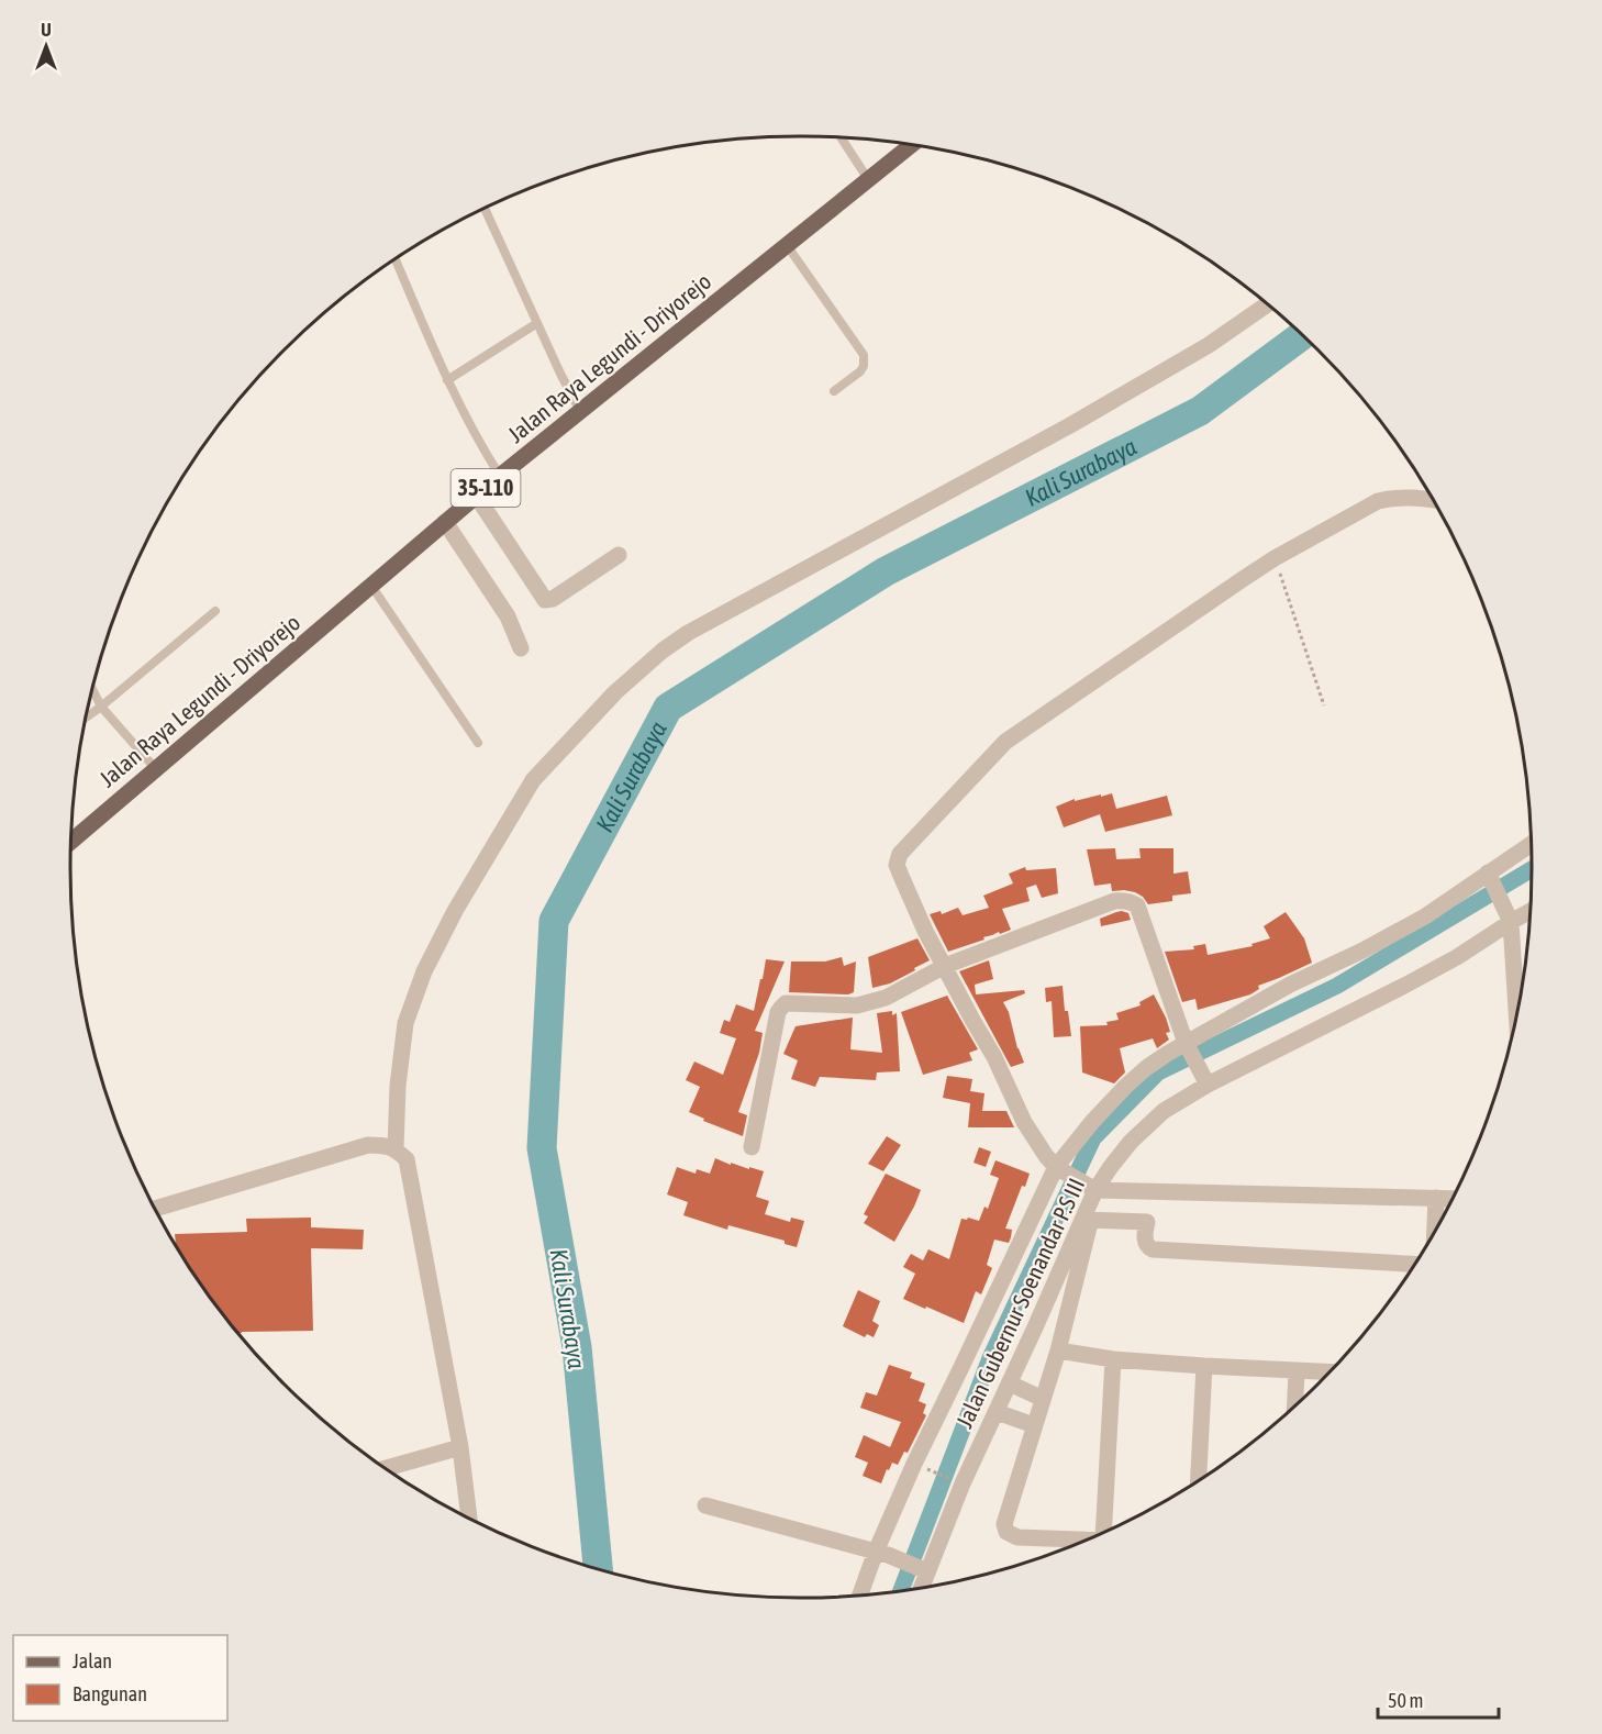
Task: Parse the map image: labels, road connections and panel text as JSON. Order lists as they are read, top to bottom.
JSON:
{
  "streets": {
    "main road": ["Jalan Raya Legundi - Driyorejo", "35-110"],
    "street": ["Jalan Gubernur Soenandar P.S III"]
  },
  "water": ["Kali Surabaya"],
  "legend": ["Jalan", "Bangunan"],
  "scale_bar": "50 m",
  "north": "top"
}
